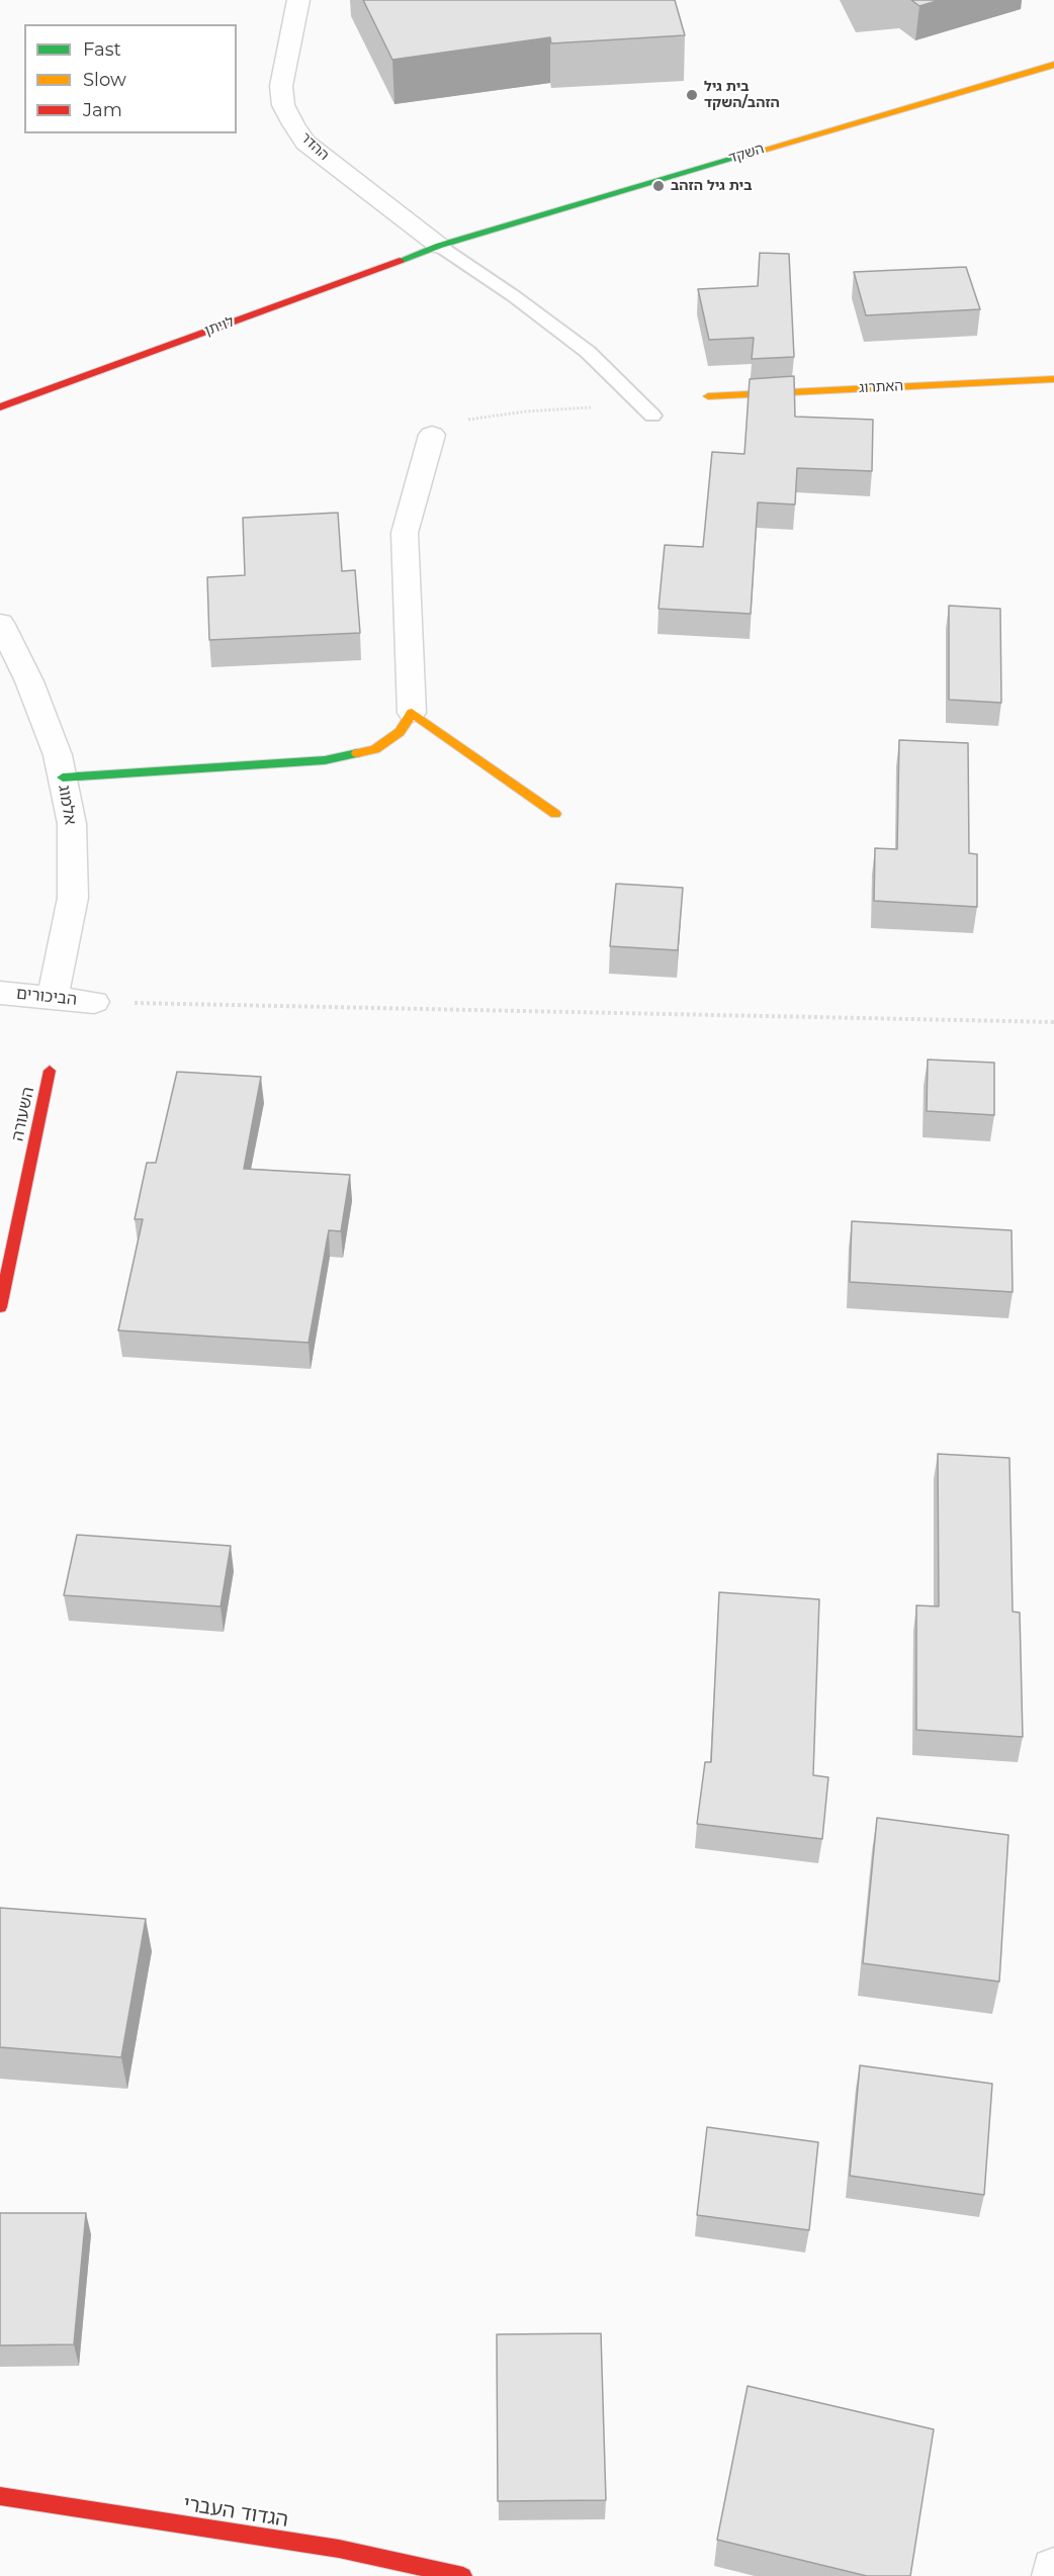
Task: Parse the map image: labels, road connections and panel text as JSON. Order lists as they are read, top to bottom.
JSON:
{
  "streets": {
    "street": [
      "ההדר",
      "השקד",
      "לויתן",
      "האתרוג",
      "אלמוג",
      "הביכורים",
      "השעורה",
      "הגדוד העברי"
    ]
  },
  "crossings": [
    ["ההדר", "השקד"],
    ["ההדר", "לויתן"],
    ["השקד", "לויתן"],
    ["אלמוג", "הביכורים"]
  ],
  "places": ["בית גיל הזהב/השקד", "בית גיל הזהב"],
  "legend": ["Fast", "Slow", "Jam"]
}
